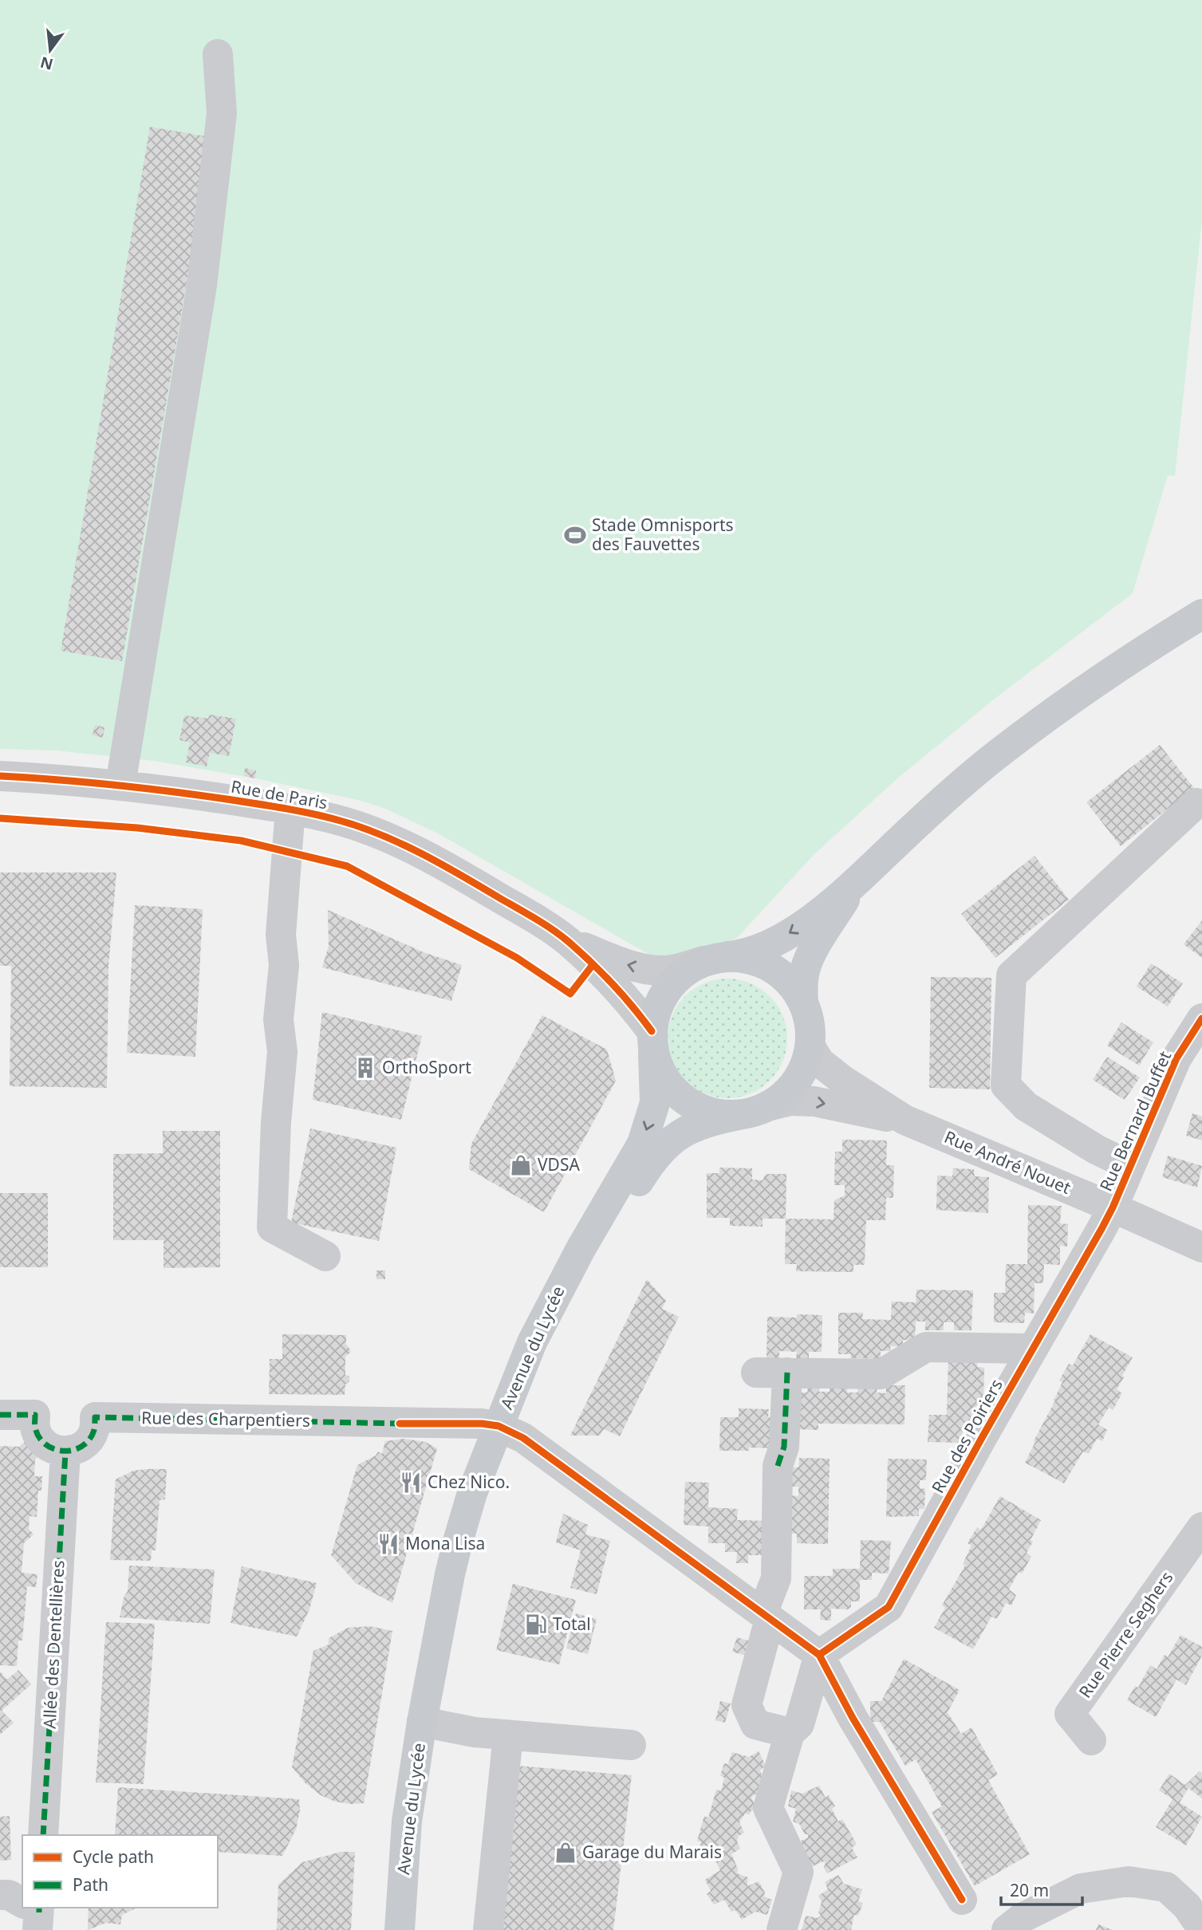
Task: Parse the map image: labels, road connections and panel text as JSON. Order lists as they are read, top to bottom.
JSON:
{
  "streets": {
    "main road": ["Avenue du Lycée"],
    "street": [
      "Rue de Paris",
      "Rue Bernard Buffet",
      "Rue André Nouet",
      "Rue des Charpentiers",
      "Rue des Poiriers",
      "Rue Pierre Seghers",
      "Allée des Dentellières"
    ]
  },
  "crossings": [
    ["Rue de Paris", "Rue André Nouet"],
    ["Rue de Paris", "Avenue du Lycée"],
    ["Rue Bernard Buffet", "Rue André Nouet"],
    ["Rue Bernard Buffet", "Rue des Poiriers"],
    ["Rue André Nouet", "Avenue du Lycée"],
    ["Rue André Nouet", "Rue des Poiriers"],
    ["Avenue du Lycée", "Rue des Charpentiers"],
    ["Rue des Charpentiers", "Allée des Dentellières"]
  ],
  "places": {
    "sports": ["Stade Omnisports des Fauvettes"],
    "building": ["OrthoSport"],
    "shop": ["VDSA", "Garage du Marais"],
    "restaurant": ["Chez Nico.", "Mona Lisa"],
    "fuel station": ["Total"]
  },
  "legend": ["Cycle path", "Path"],
  "scale_bar": "20 m",
  "north": "bottom"
}
